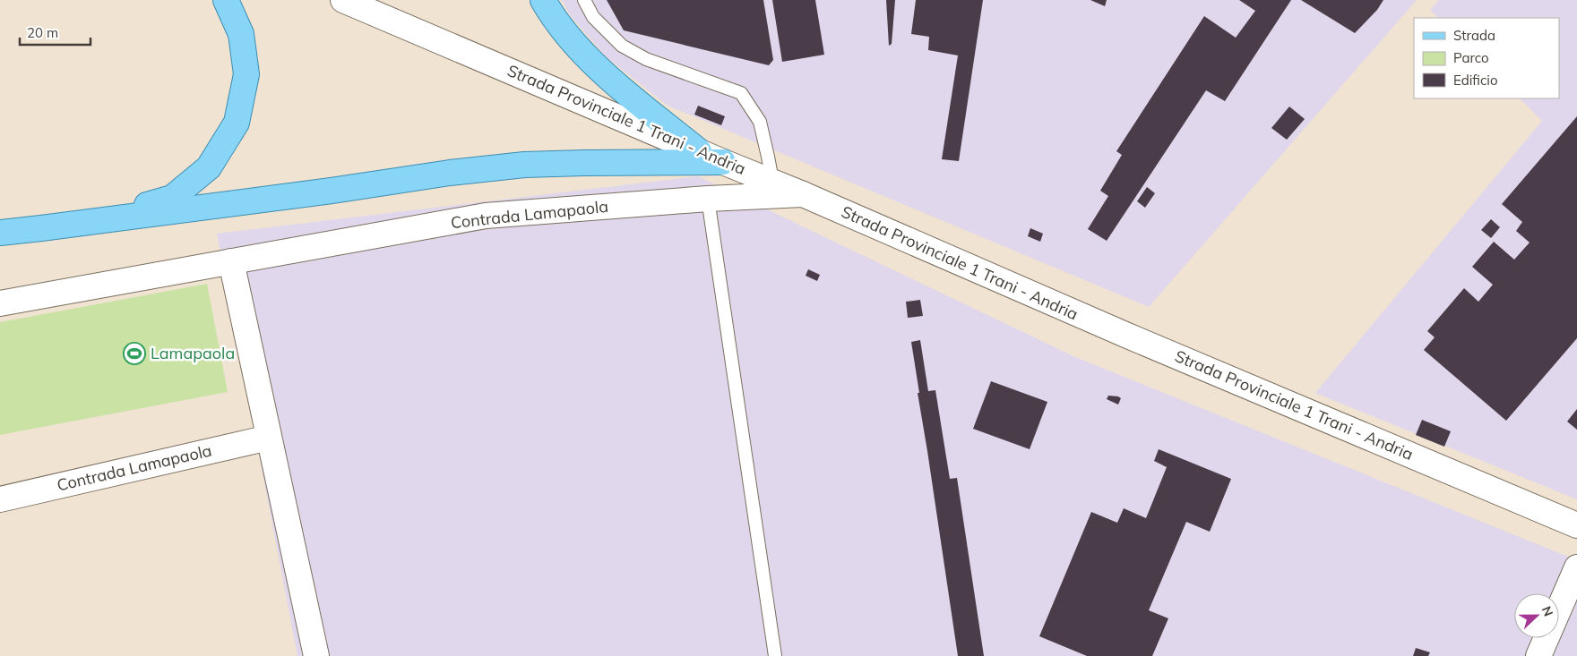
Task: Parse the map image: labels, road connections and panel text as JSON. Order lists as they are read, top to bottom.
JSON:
{
  "streets": {
    "street": ["Strada Provinciale 1 Trani - Andria", "Contrada Lamapaola"]
  },
  "crossings": [
    ["Strada Provinciale 1 Trani - Andria", "Contrada Lamapaola"]
  ],
  "places": {
    "sports": ["Lamapaola"]
  },
  "legend": ["Strada", "Parco", "Edificio"],
  "scale_bar": "20 m",
  "north": "right"
}
